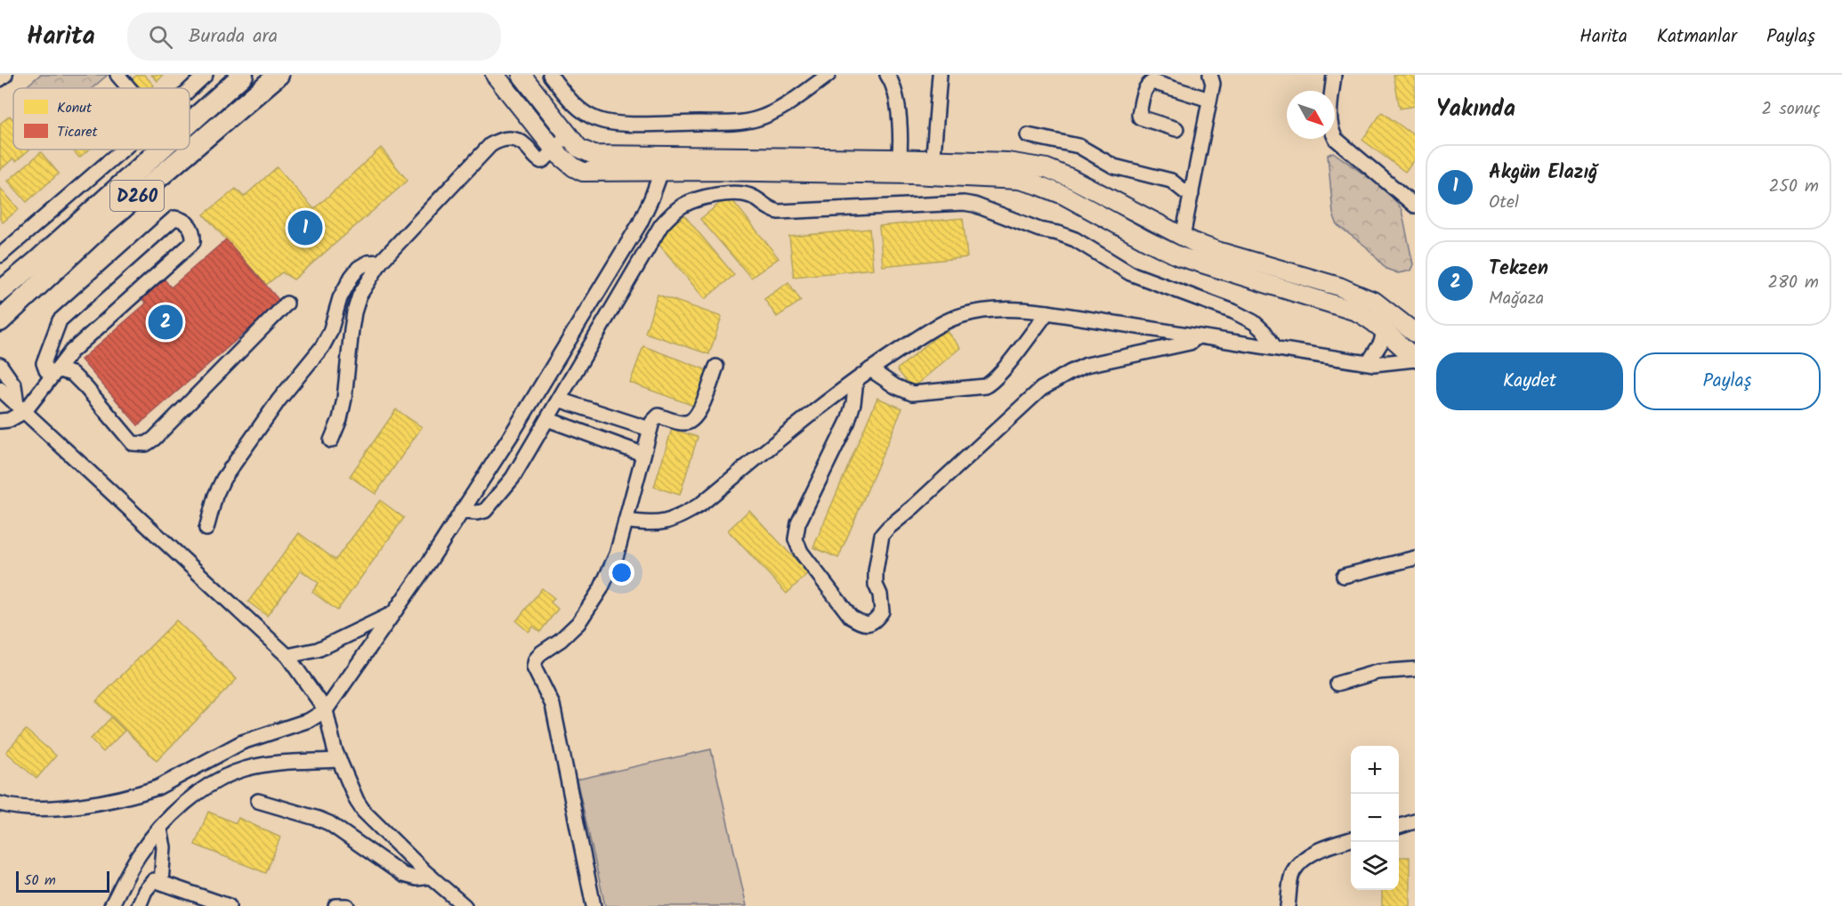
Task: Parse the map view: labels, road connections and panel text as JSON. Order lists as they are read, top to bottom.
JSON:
{
  "streets": {
    "highway": ["D260"]
  },
  "legend": ["Konut", "Ticaret"],
  "scale_bar": "50 m",
  "north": "bottom right",
  "page": {
    "header": "Harita",
    "search": "Burada ara",
    "nav": ["Harita", "Katmanlar", "Paylaş"],
    "heading": ["Yakında", "2 sonuç"],
    "list": [
      {
        "mark": "1",
        "name": "Akgün Elazığ",
        "note": "Otel",
        "value": "250 m"
      },
      {
        "mark": "2",
        "name": "Tekzen",
        "note": "Mağaza",
        "value": "280 m"
      }
    ],
    "pins": ["1", "2"],
    "buttons": ["Kaydet", "Paylaş"],
    "map_buttons": ["+", "−"],
    "scale": "50 m"
  }
}
